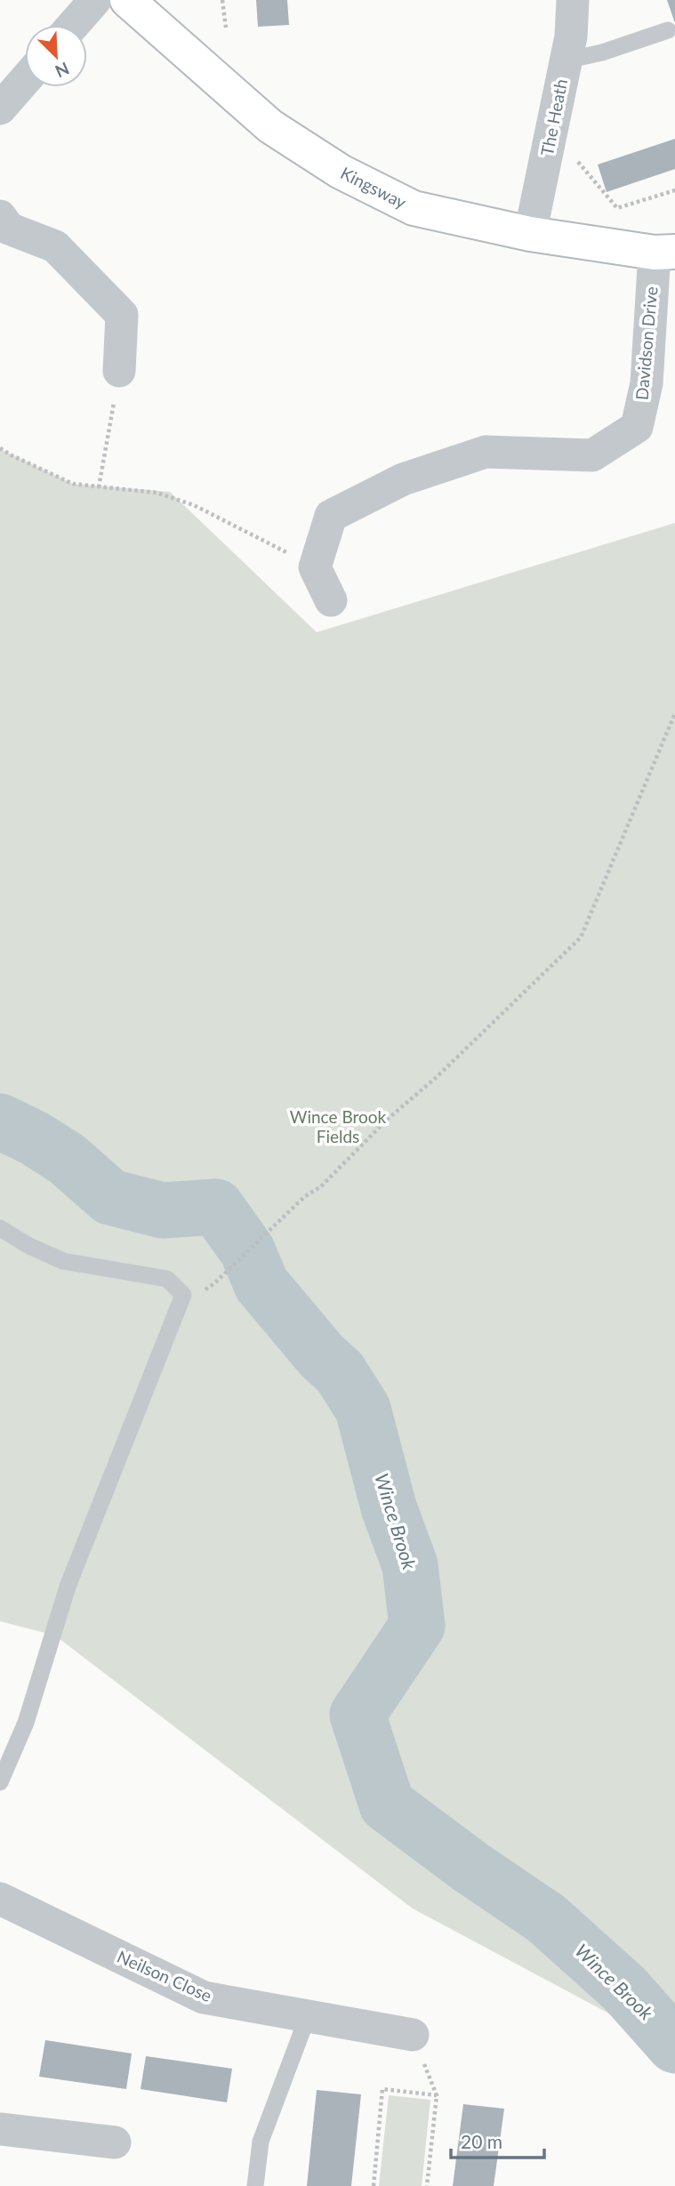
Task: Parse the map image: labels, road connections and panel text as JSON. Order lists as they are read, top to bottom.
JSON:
{
  "streets": {
    "street": [
      "The Heath",
      "Kingsway",
      "Davidson Drive",
      "Neilson Close"
    ]
  },
  "crossings": [
    ["The Heath", "Kingsway"],
    ["Kingsway", "Davidson Drive"]
  ],
  "water": ["Wince Brook"],
  "parks": ["Wince Brook Fields"],
  "scale_bar": "20 m",
  "north": "bottom right"
}
